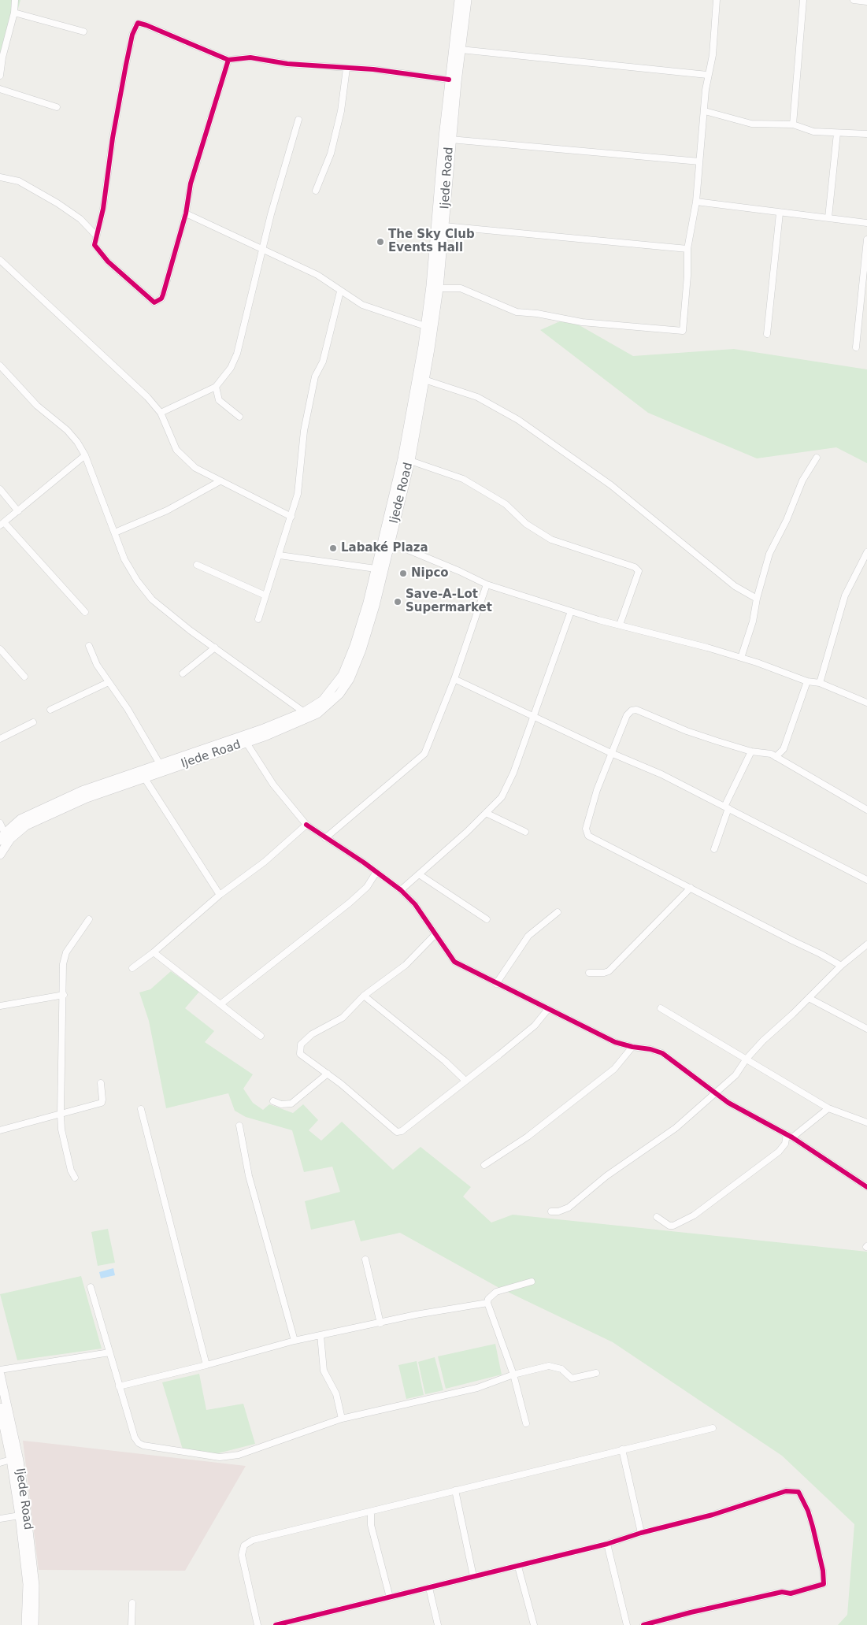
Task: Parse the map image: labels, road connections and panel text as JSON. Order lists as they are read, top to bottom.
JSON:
{
  "streets": {
    "main road": ["Ijede Road"]
  },
  "places": [
    "The Sky Club Events Hall",
    "Labaké Plaza",
    "Nipco",
    "Save-A-Lot Supermarket"
  ]
}
